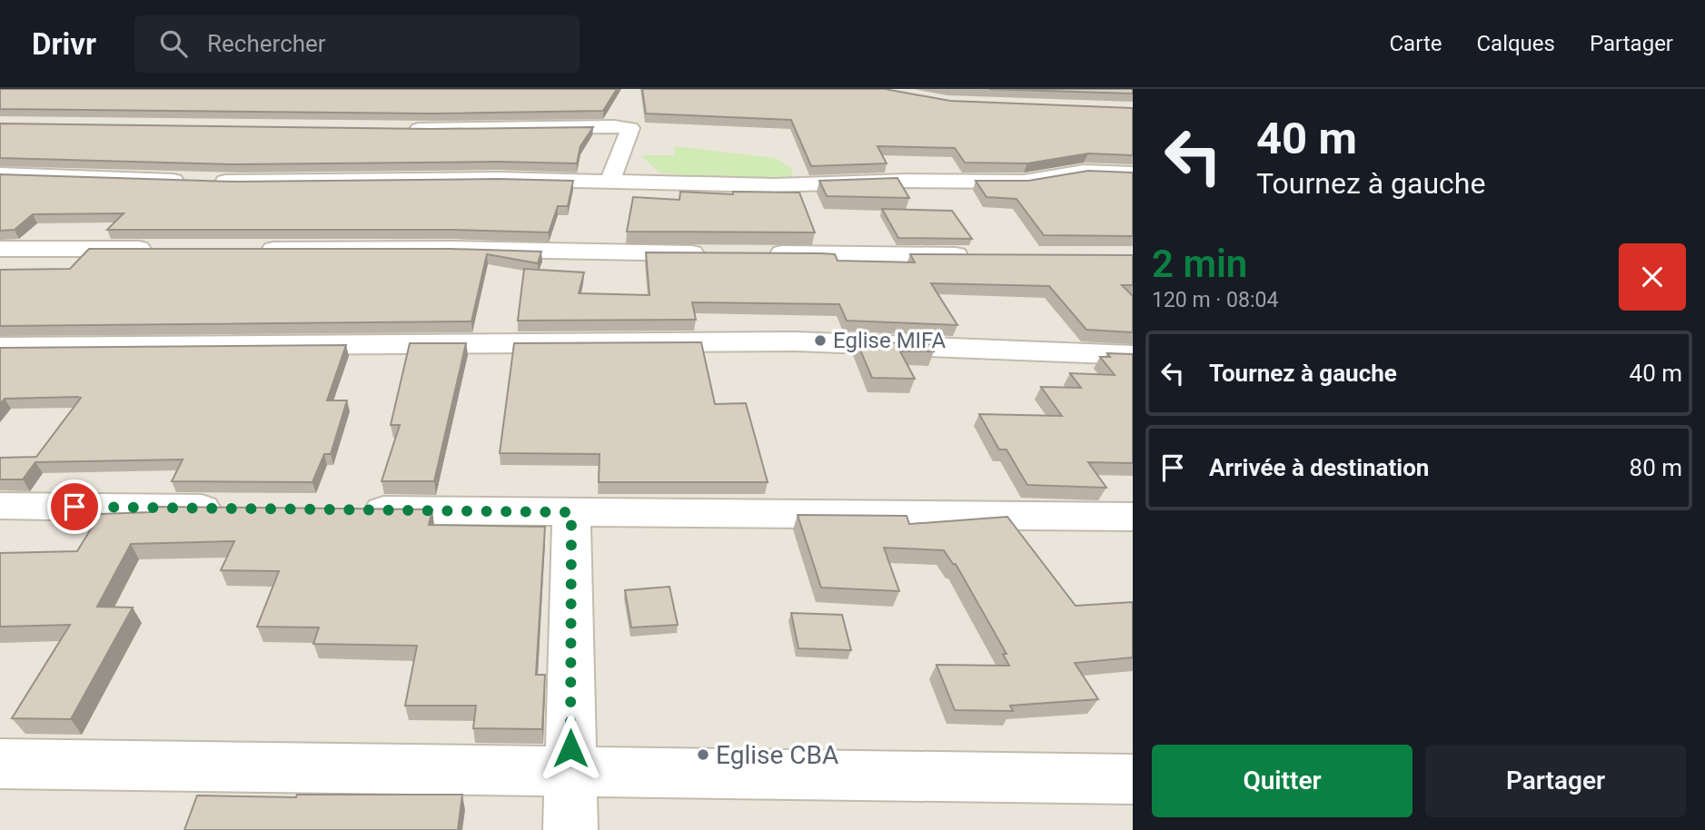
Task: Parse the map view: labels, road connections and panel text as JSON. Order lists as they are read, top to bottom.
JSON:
{
  "places": ["Eglise MIFA", "Eglise CBA"],
  "page": {
    "header": "Drivr",
    "search": "Rechercher",
    "nav": ["Carte", "Calques", "Partager"],
    "turn": ["40 m", "Tournez à gauche"],
    "heading": ["2 min", "120 m · 08:04"],
    "list": [
      {
        "name": "Tournez à gauche",
        "value": "40 m"
      },
      {
        "name": "Arrivée à destination",
        "value": "80 m"
      }
    ],
    "buttons": ["Quitter", "Partager"]
  }
}
